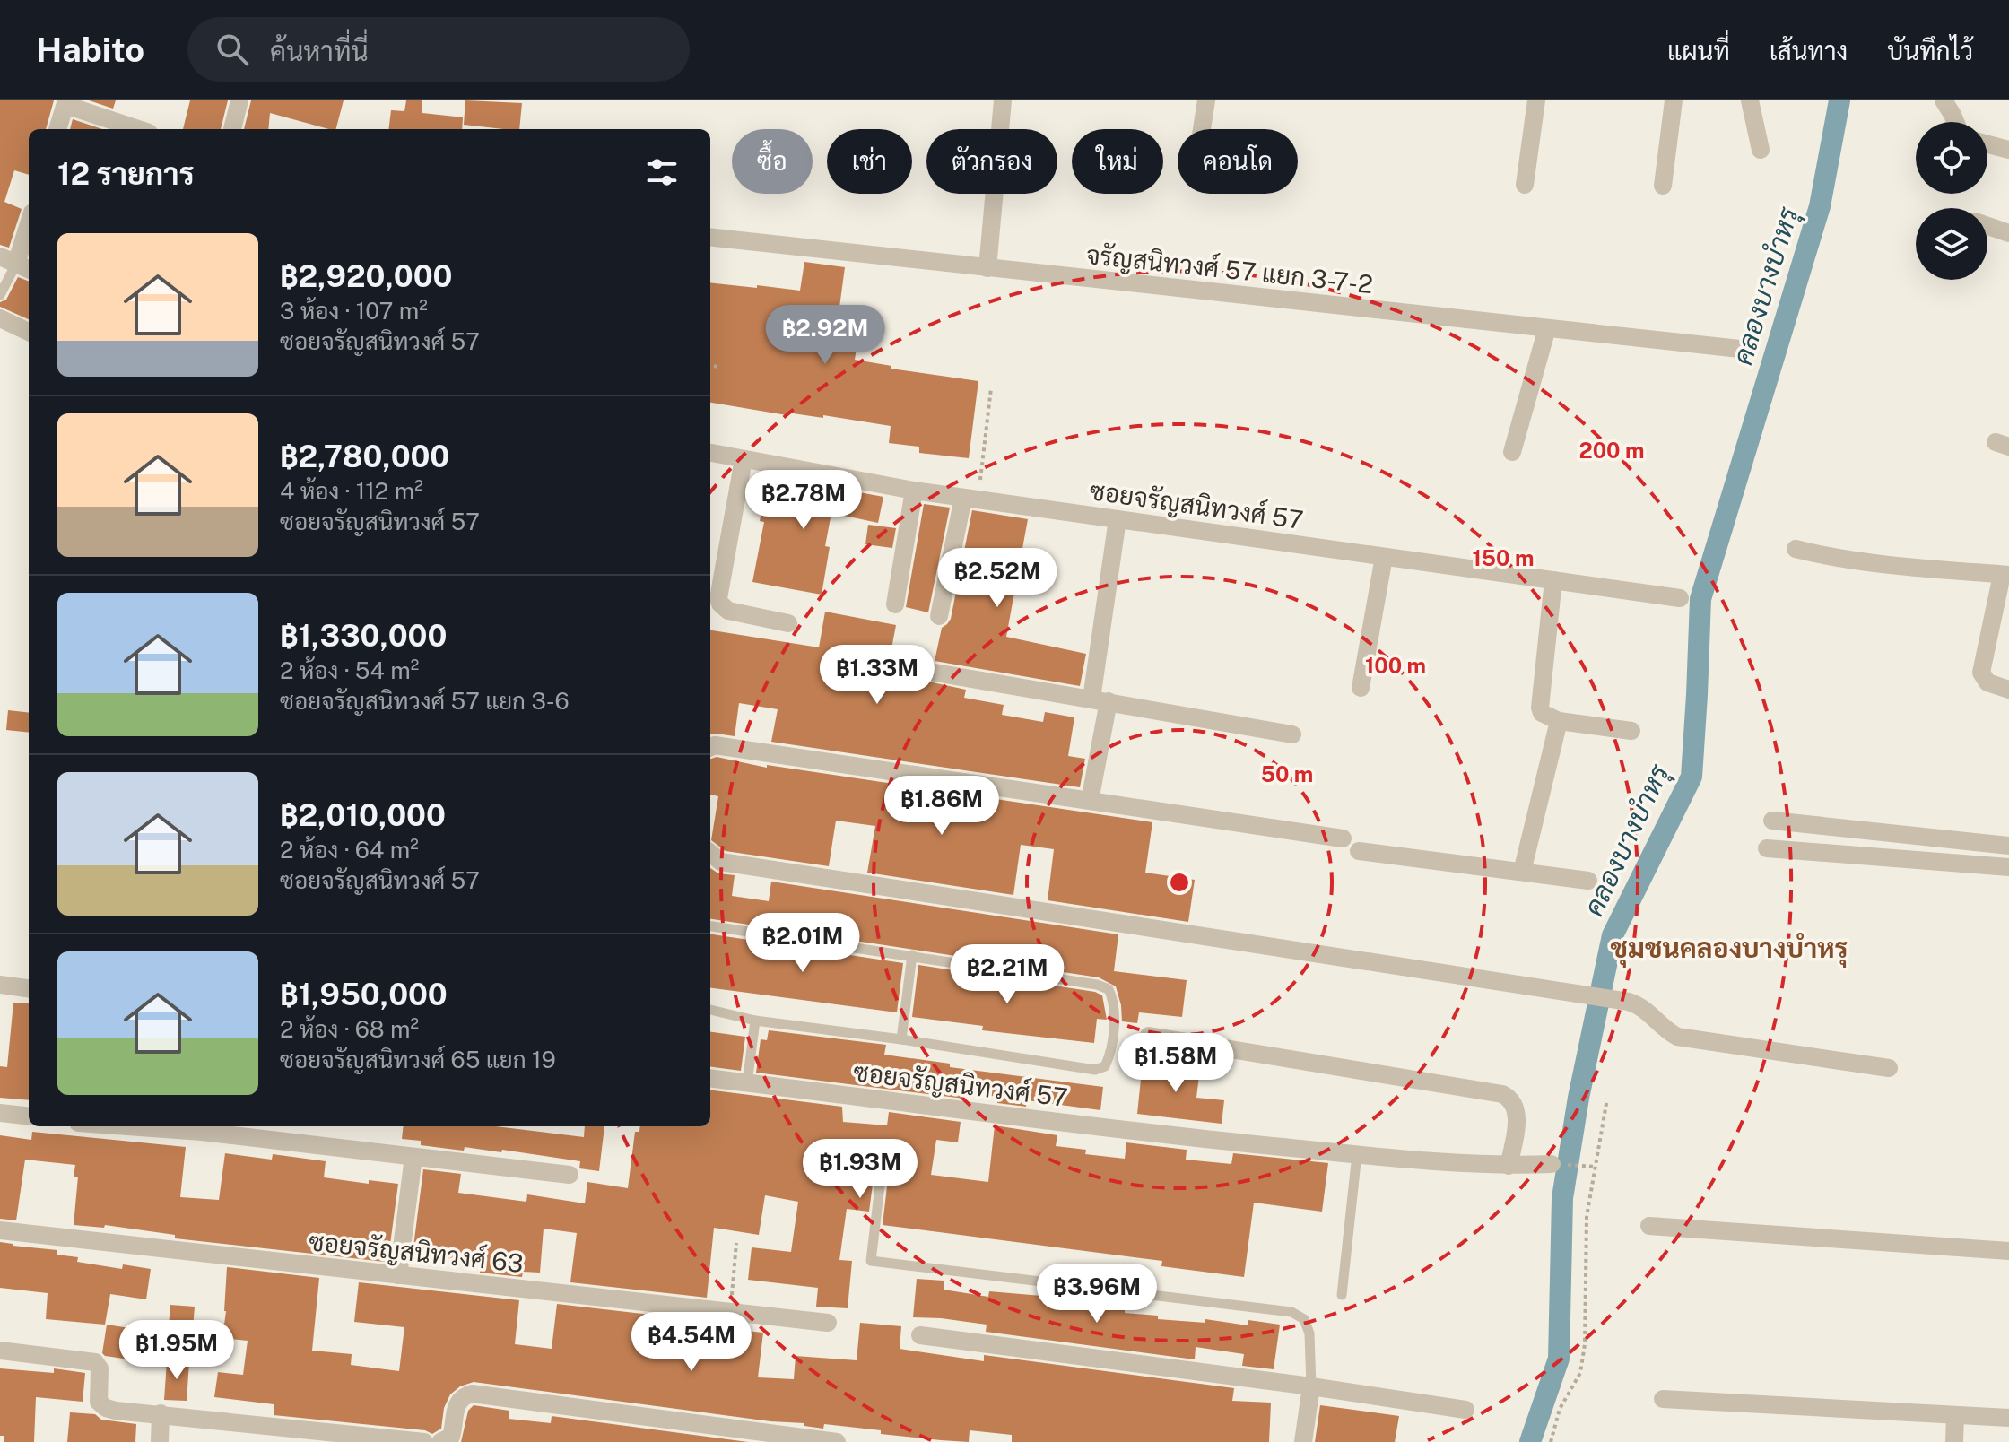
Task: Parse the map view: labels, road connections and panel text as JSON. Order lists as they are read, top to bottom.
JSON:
{
  "streets": {
    "street": ["จรัญสนิทวงศ์ 57 แยก 3-7-2", "ซอยจรัญสนิทวงศ์ 57", "ซอยจรัญสนิทวงศ์ 63"]
  },
  "districts": ["ชุมชนคลองบางบำหรุ"],
  "water": ["คลองบางบำหรุ"],
  "page": {
    "header": "Habito",
    "search": "ค้นหาที่นี่",
    "nav": ["แผนที่", "เส้นทาง", "บันทึกไว้"],
    "chip": [
      "ซื้อ",
      "เช่า",
      "ตัวกรอง",
      "ใหม่",
      "คอนโด"
    ],
    "heading": "12 รายการ",
    "list": [
      {
        "name": "฿2,920,000",
        "note": "3 ห้อง · 107 m² · ซอยจรัญสนิทวงศ์ 57"
      },
      {
        "name": "฿2,780,000",
        "note": "4 ห้อง · 112 m² · ซอยจรัญสนิทวงศ์ 57"
      },
      {
        "name": "฿1,330,000",
        "note": "2 ห้อง · 54 m² · ซอยจรัญสนิทวงศ์ 57 แยก 3-6"
      },
      {
        "name": "฿2,010,000",
        "note": "2 ห้อง · 64 m² · ซอยจรัญสนิทวงศ์ 57"
      },
      {
        "name": "฿1,950,000",
        "note": "2 ห้อง · 68 m² · ซอยจรัญสนิทวงศ์ 65 แยก 19"
      }
    ],
    "price": [
      "฿2.92M",
      "฿2.78M",
      "฿2.52M",
      "฿1.33M",
      "฿1.86M",
      "฿2.01M",
      "฿2.21M",
      "฿1.58M",
      "฿1.93M",
      "฿3.96M",
      "฿4.54M",
      "฿1.95M"
    ]
  },
  "rings": [
    "200 m",
    "150 m",
    "100 m",
    "50 m"
  ]
}
